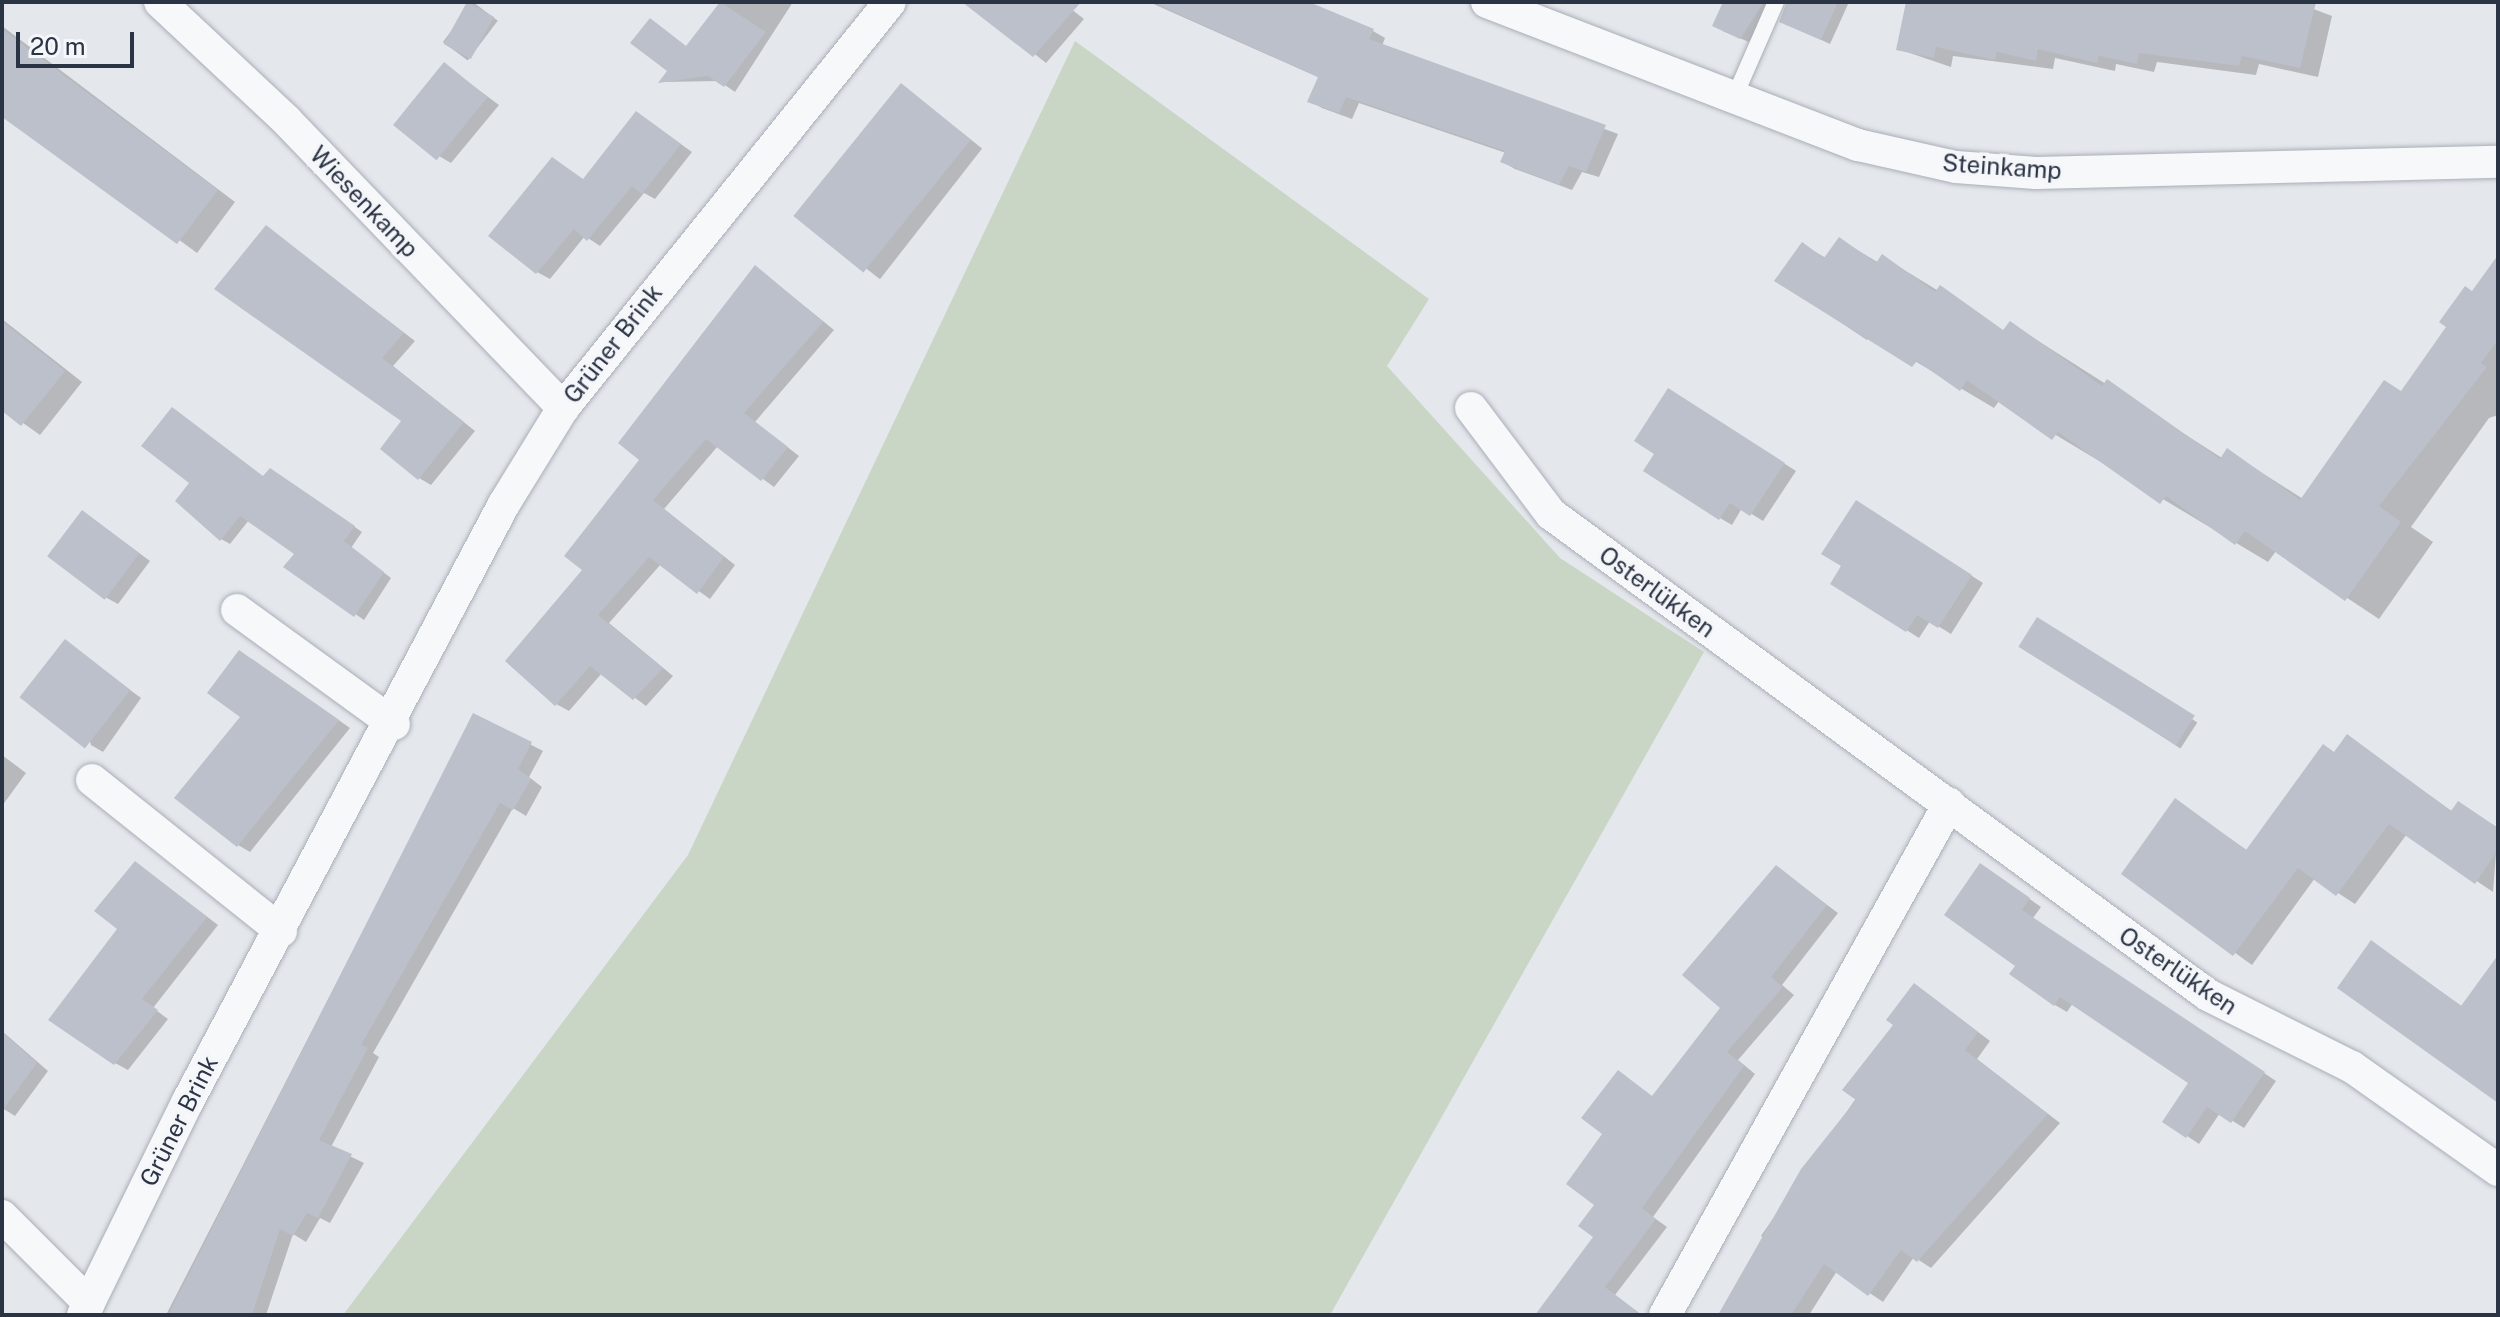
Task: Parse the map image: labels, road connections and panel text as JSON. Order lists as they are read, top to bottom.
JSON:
{
  "streets": {
    "street": [
      "Steinkamp",
      "Wiesenkamp",
      "Grüner Brink",
      "Osterlükken"
    ]
  },
  "crossings": [
    ["Wiesenkamp", "Grüner Brink"]
  ],
  "scale_bar": "20 m"
}
